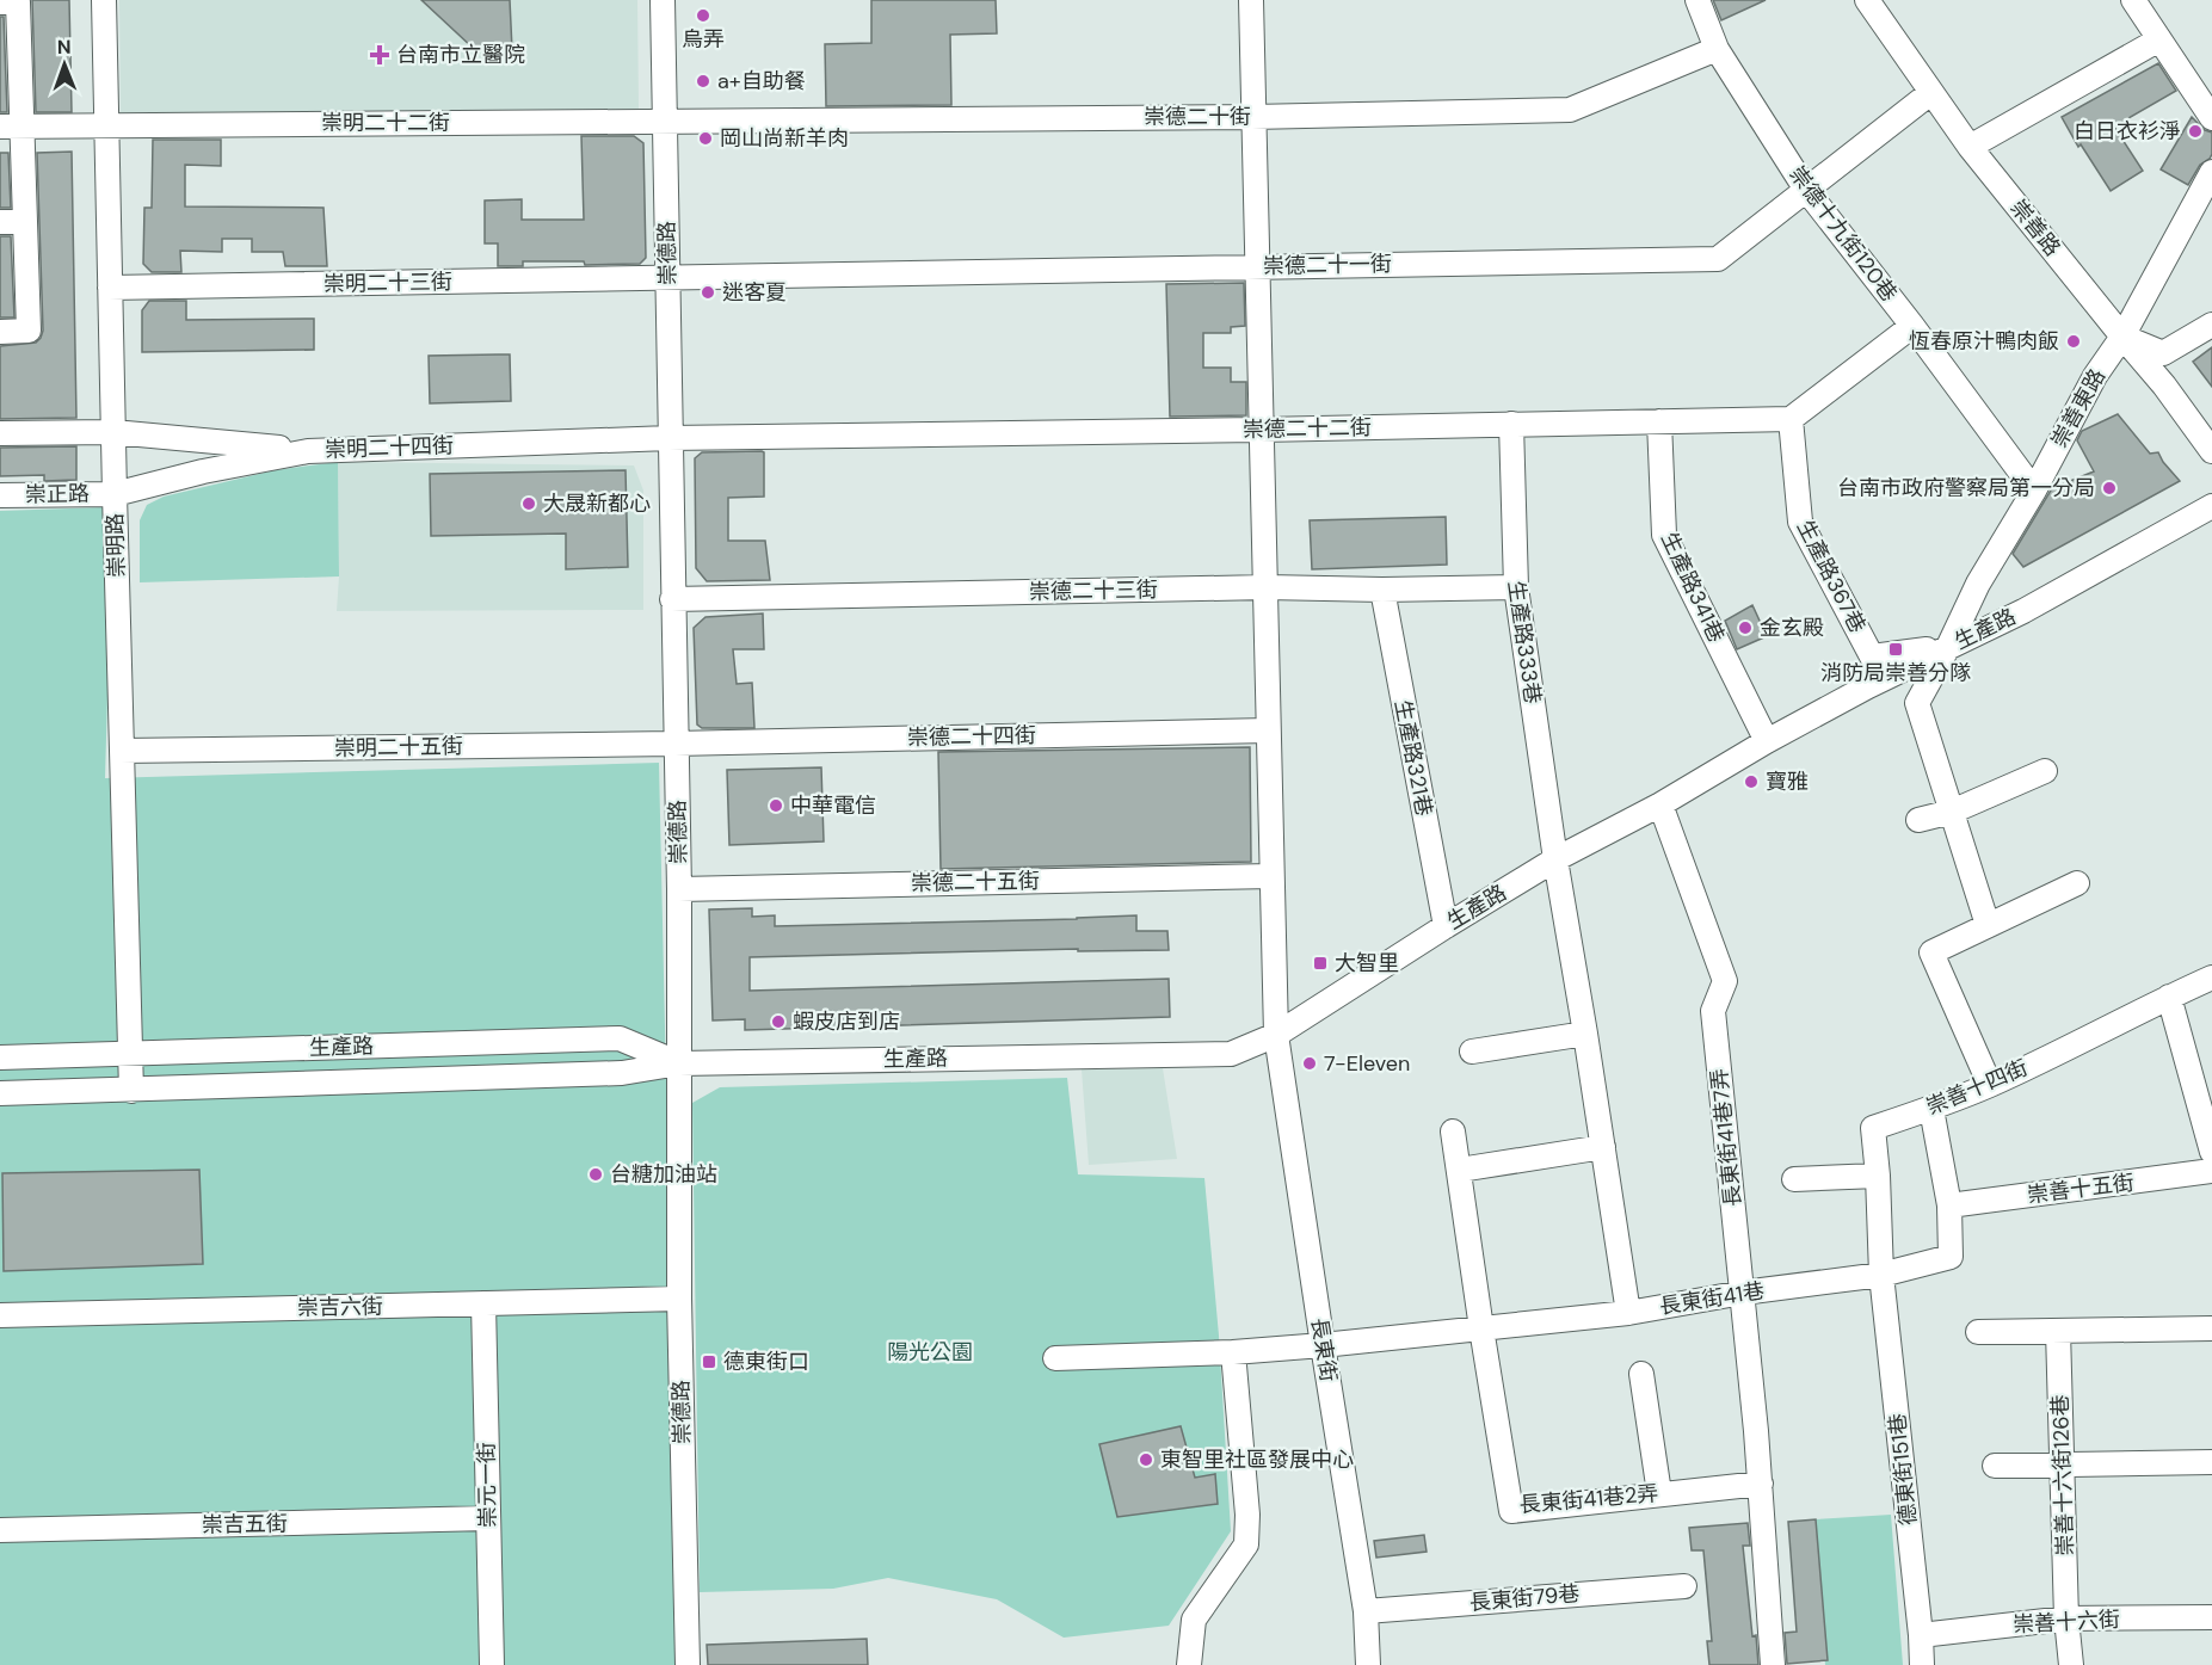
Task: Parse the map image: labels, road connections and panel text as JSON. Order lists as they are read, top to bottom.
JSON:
{
  "streets": {
    "street": [
      "崇德二十街",
      "崇明二十二街",
      "崇善路",
      "崇德十九街120巷",
      "崇德路",
      "崇德二十一街",
      "崇明二十三街",
      "崇善東路",
      "崇德二十二街",
      "崇明二十四街",
      "崇正路",
      "崇明路",
      "生產路367巷",
      "生產路341巷",
      "崇德二十三街",
      "生產路",
      "生產路333巷",
      "崇德二十四街",
      "崇明二十五街",
      "生產路321巷",
      "崇德二十五街",
      "崇善十四街",
      "長東街41巷7弄",
      "崇善十五街",
      "長東街41巷",
      "崇吉六街",
      "長東街",
      "德東街151巷",
      "崇善十六街126巷",
      "崇元一街",
      "長東街41巷2弄",
      "崇吉五街",
      "長東街79巷",
      "崇善十六街"
    ]
  },
  "crossings": [
    ["崇德二十街", "崇明二十二街"],
    ["崇德二十街", "崇德十九街120巷"],
    ["崇德二十街", "崇德路"],
    ["崇德二十街", "長東街"],
    ["崇明二十二街", "崇德路"],
    ["崇明二十二街", "崇明路"],
    ["崇善路", "崇德二十一街"],
    ["崇善路", "崇善東路"],
    ["崇德十九街120巷", "崇德二十一街"],
    ["崇德十九街120巷", "崇善東路"],
    ["崇德路", "崇德二十一街"],
    ["崇德路", "崇明二十三街"],
    ["崇德路", "崇德二十二街"],
    ["崇德路", "崇明二十四街"],
    ["崇德路", "崇德二十三街"],
    ["崇德路", "生產路"],
    ["崇德路", "崇德二十四街"],
    ["崇德路", "崇明二十五街"],
    ["崇德路", "崇德二十五街"],
    ["崇德路", "崇吉六街"],
    ["崇德二十一街", "崇明二十三街"],
    ["崇德二十一街", "長東街"],
    ["崇明二十三街", "崇明路"],
    ["崇善東路", "生產路367巷"],
    ["崇善東路", "生產路"],
    ["崇德二十二街", "崇明二十四街"],
    ["崇德二十二街", "生產路367巷"],
    ["崇德二十二街", "生產路341巷"],
    ["崇德二十二街", "生產路333巷"],
    ["崇德二十二街", "長東街"],
    ["崇明二十四街", "崇正路"],
    ["崇明二十四街", "崇明路"],
    ["崇正路", "崇明路"],
    ["崇明路", "生產路"],
    ["崇明路", "崇明二十五街"],
    ["生產路367巷", "生產路"],
    ["生產路341巷", "生產路"],
    ["崇德二十三街", "生產路333巷"],
    ["崇德二十三街", "生產路321巷"],
    ["崇德二十三街", "長東街"],
    ["生產路", "生產路333巷"],
    ["生產路", "生產路321巷"],
    ["生產路", "長東街41巷7弄"],
    ["生產路", "長東街"],
    ["生產路333巷", "長東街41巷"],
    ["崇德二十四街", "崇明二十五街"],
    ["崇德二十四街", "長東街"],
    ["崇德二十五街", "長東街"],
    ["崇善十四街", "長東街41巷"],
    ["崇善十四街", "德東街151巷"],
    ["長東街41巷7弄", "長東街41巷"],
    ["長東街41巷7弄", "長東街41巷2弄"],
    ["崇善十五街", "長東街41巷"],
    ["長東街41巷", "長東街"],
    ["長東街41巷", "德東街151巷"],
    ["長東街41巷", "長東街41巷2弄"],
    ["崇吉六街", "崇元一街"],
    ["長東街", "長東街79巷"],
    ["德東街151巷", "崇善十六街"],
    ["崇善十六街126巷", "崇善十六街"],
    ["崇元一街", "崇吉五街"]
  ],
  "parks": ["陽光公園"],
  "places": {
    "other": [
      "烏弄",
      "a+自助餐",
      "白日衣衫淨",
      "岡山尚新羊肉",
      "迷客夏",
      "恆春原汁鴨肉飯",
      "台南市政府警察局第一分局",
      "大晟新都心",
      "金玄殿",
      "寶雅",
      "中華電信",
      "蝦皮店到店",
      "7-Eleven",
      "台糖加油站",
      "東智里社區發展中心"
    ],
    "health": ["台南市立醫院"],
    "transit": ["消防局崇善分隊", "大智里", "德東街口"]
  },
  "north": "top"
}
